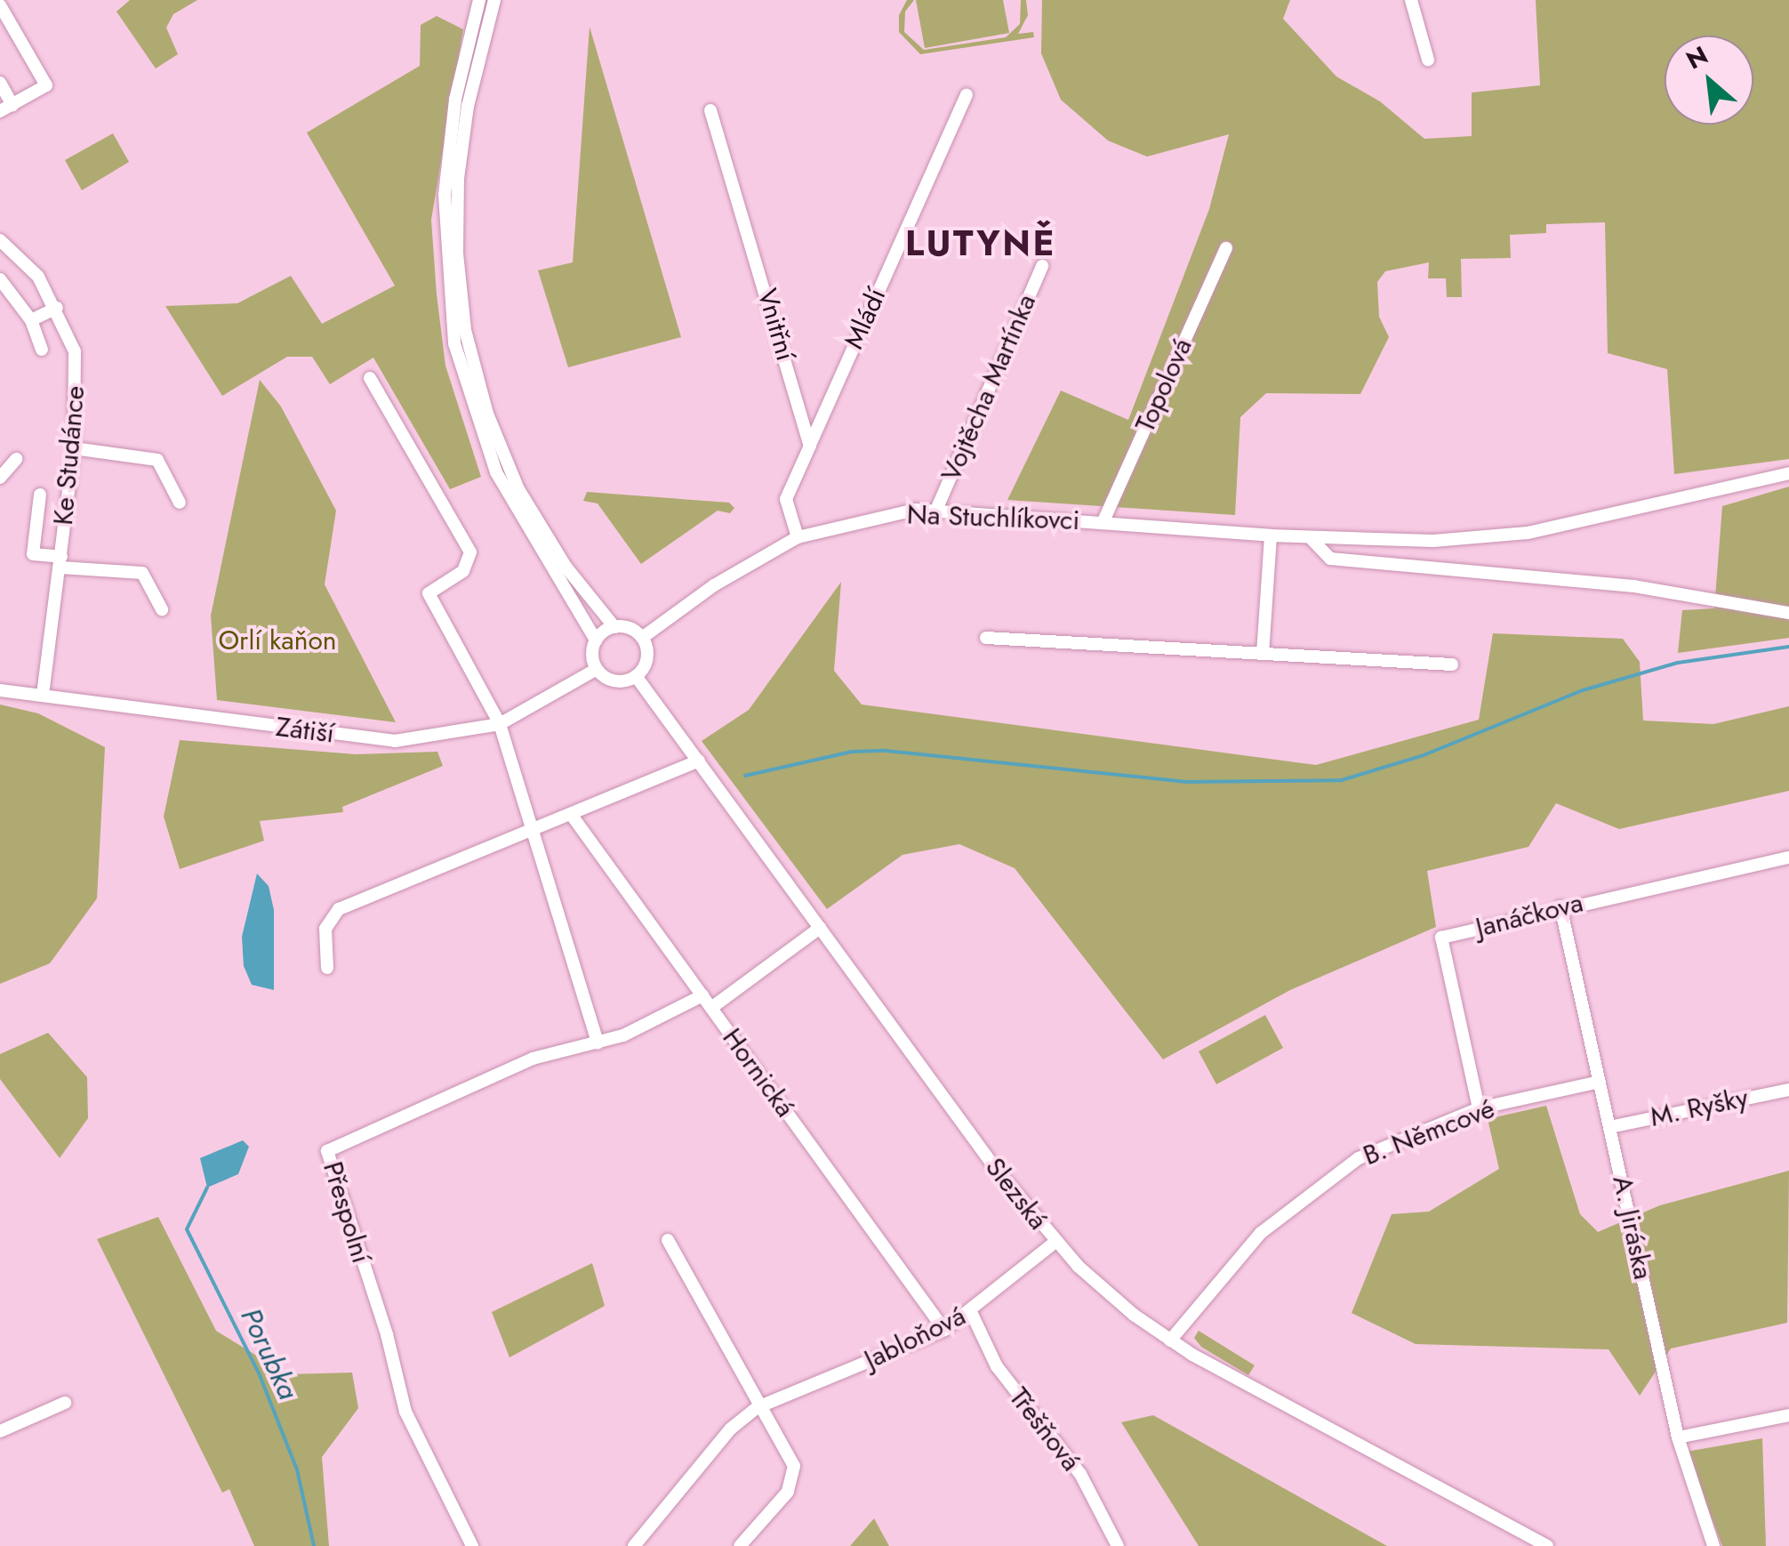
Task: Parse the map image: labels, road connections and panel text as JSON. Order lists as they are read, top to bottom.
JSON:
{
  "streets": {
    "street": [
      "Mládí",
      "Vnitřní",
      "Topolová",
      "Vojtěcha Martínka",
      "Ke Studánce",
      "Na Stuchlíkovci",
      "Zátiší",
      "Janáčkova",
      "Hornická",
      "M. Ryšky",
      "B. Němcové",
      "Slezská",
      "Přespolní",
      "A. Jiráska",
      "Jabloňová",
      "Třešňová"
    ]
  },
  "crossings": [
    ["Mládí", "Vnitřní"],
    ["Topolová", "Na Stuchlíkovci"],
    ["Vojtěcha Martínka", "Na Stuchlíkovci"],
    ["Ke Studánce", "Zátiší"],
    ["Na Stuchlíkovci", "Zátiší"],
    ["Na Stuchlíkovci", "Slezská"],
    ["Zátiší", "Slezská"],
    ["Janáčkova", "B. Němcové"],
    ["Janáčkova", "A. Jiráska"],
    ["Hornická", "Přespolní"],
    ["Hornická", "Jabloňová"],
    ["M. Ryšky", "A. Jiráska"],
    ["B. Němcové", "Slezská"],
    ["B. Němcové", "A. Jiráska"],
    ["Slezská", "Jabloňová"],
    ["Jabloňová", "Třešňová"]
  ],
  "districts": ["LUTYNĚ"],
  "water": ["Porubka"],
  "parks": ["Orlí kaňon"],
  "north": "top left"
}
